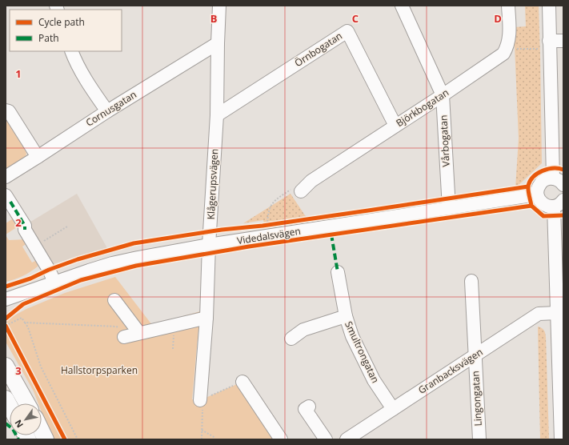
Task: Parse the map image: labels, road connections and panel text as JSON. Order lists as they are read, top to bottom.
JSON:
{
  "streets": {
    "street": [
      "Örnbogatan",
      "Björkbogatan",
      "Cornusgatan",
      "Vårbogatan",
      "Klågerupsvägen",
      "Videdalsvägen",
      "Smultrongatan",
      "Granbacksvägen",
      "Lingongatan"
    ]
  },
  "crossings": [
    ["Örnbogatan", "Björkbogatan"],
    ["Örnbogatan", "Klågerupsvägen"],
    ["Björkbogatan", "Vårbogatan"],
    ["Cornusgatan", "Klågerupsvägen"],
    ["Vårbogatan", "Videdalsvägen"],
    ["Klågerupsvägen", "Videdalsvägen"],
    ["Smultrongatan", "Granbacksvägen"],
    ["Granbacksvägen", "Lingongatan"]
  ],
  "parks": ["Hallstorpsparken"],
  "legend": ["Cycle path", "Path"],
  "north": "bottom left",
  "grid": {
    "columns": ["B", "C", "D"],
    "rows": ["1", "2", "3"]
  }
}
